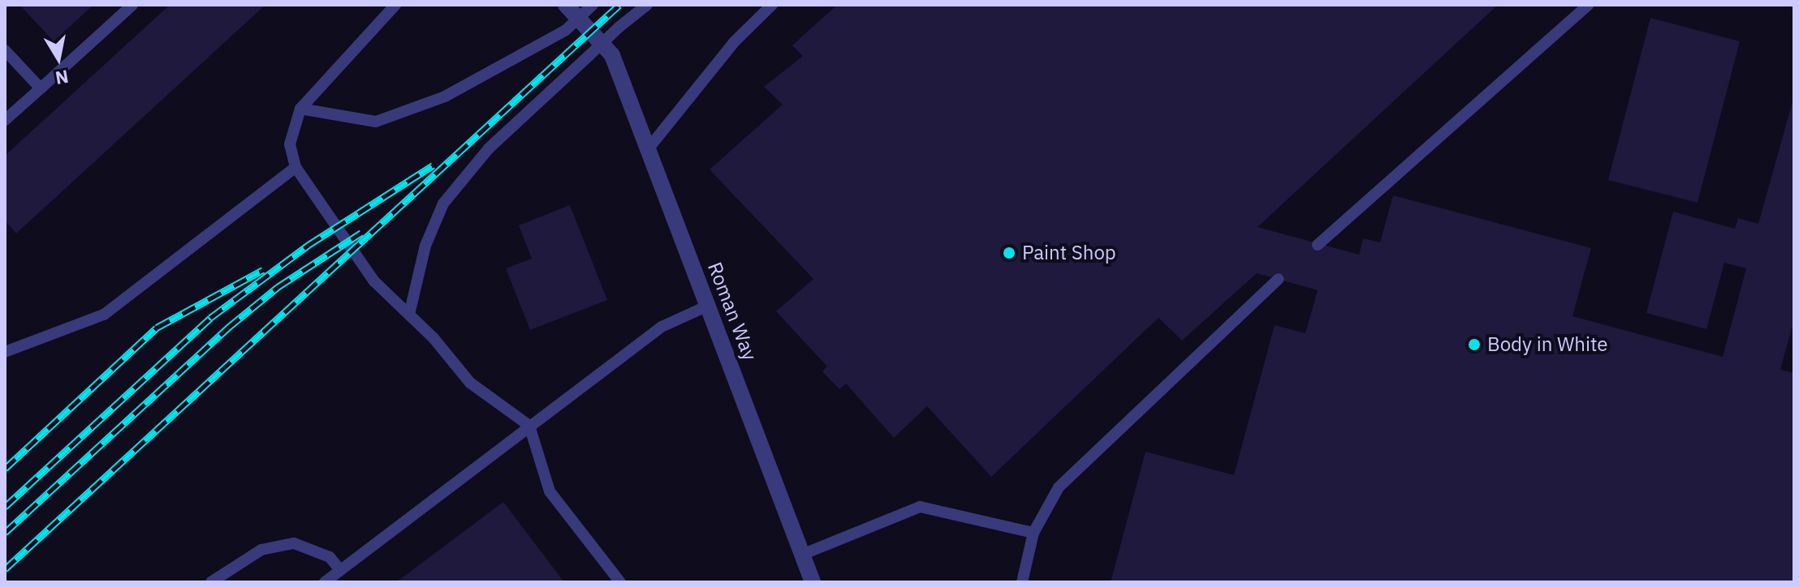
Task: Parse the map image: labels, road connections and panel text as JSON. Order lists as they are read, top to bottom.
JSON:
{
  "streets": {
    "street": ["Roman Way"]
  },
  "places": ["Paint Shop", "Body in White"],
  "north": "bottom"
}
